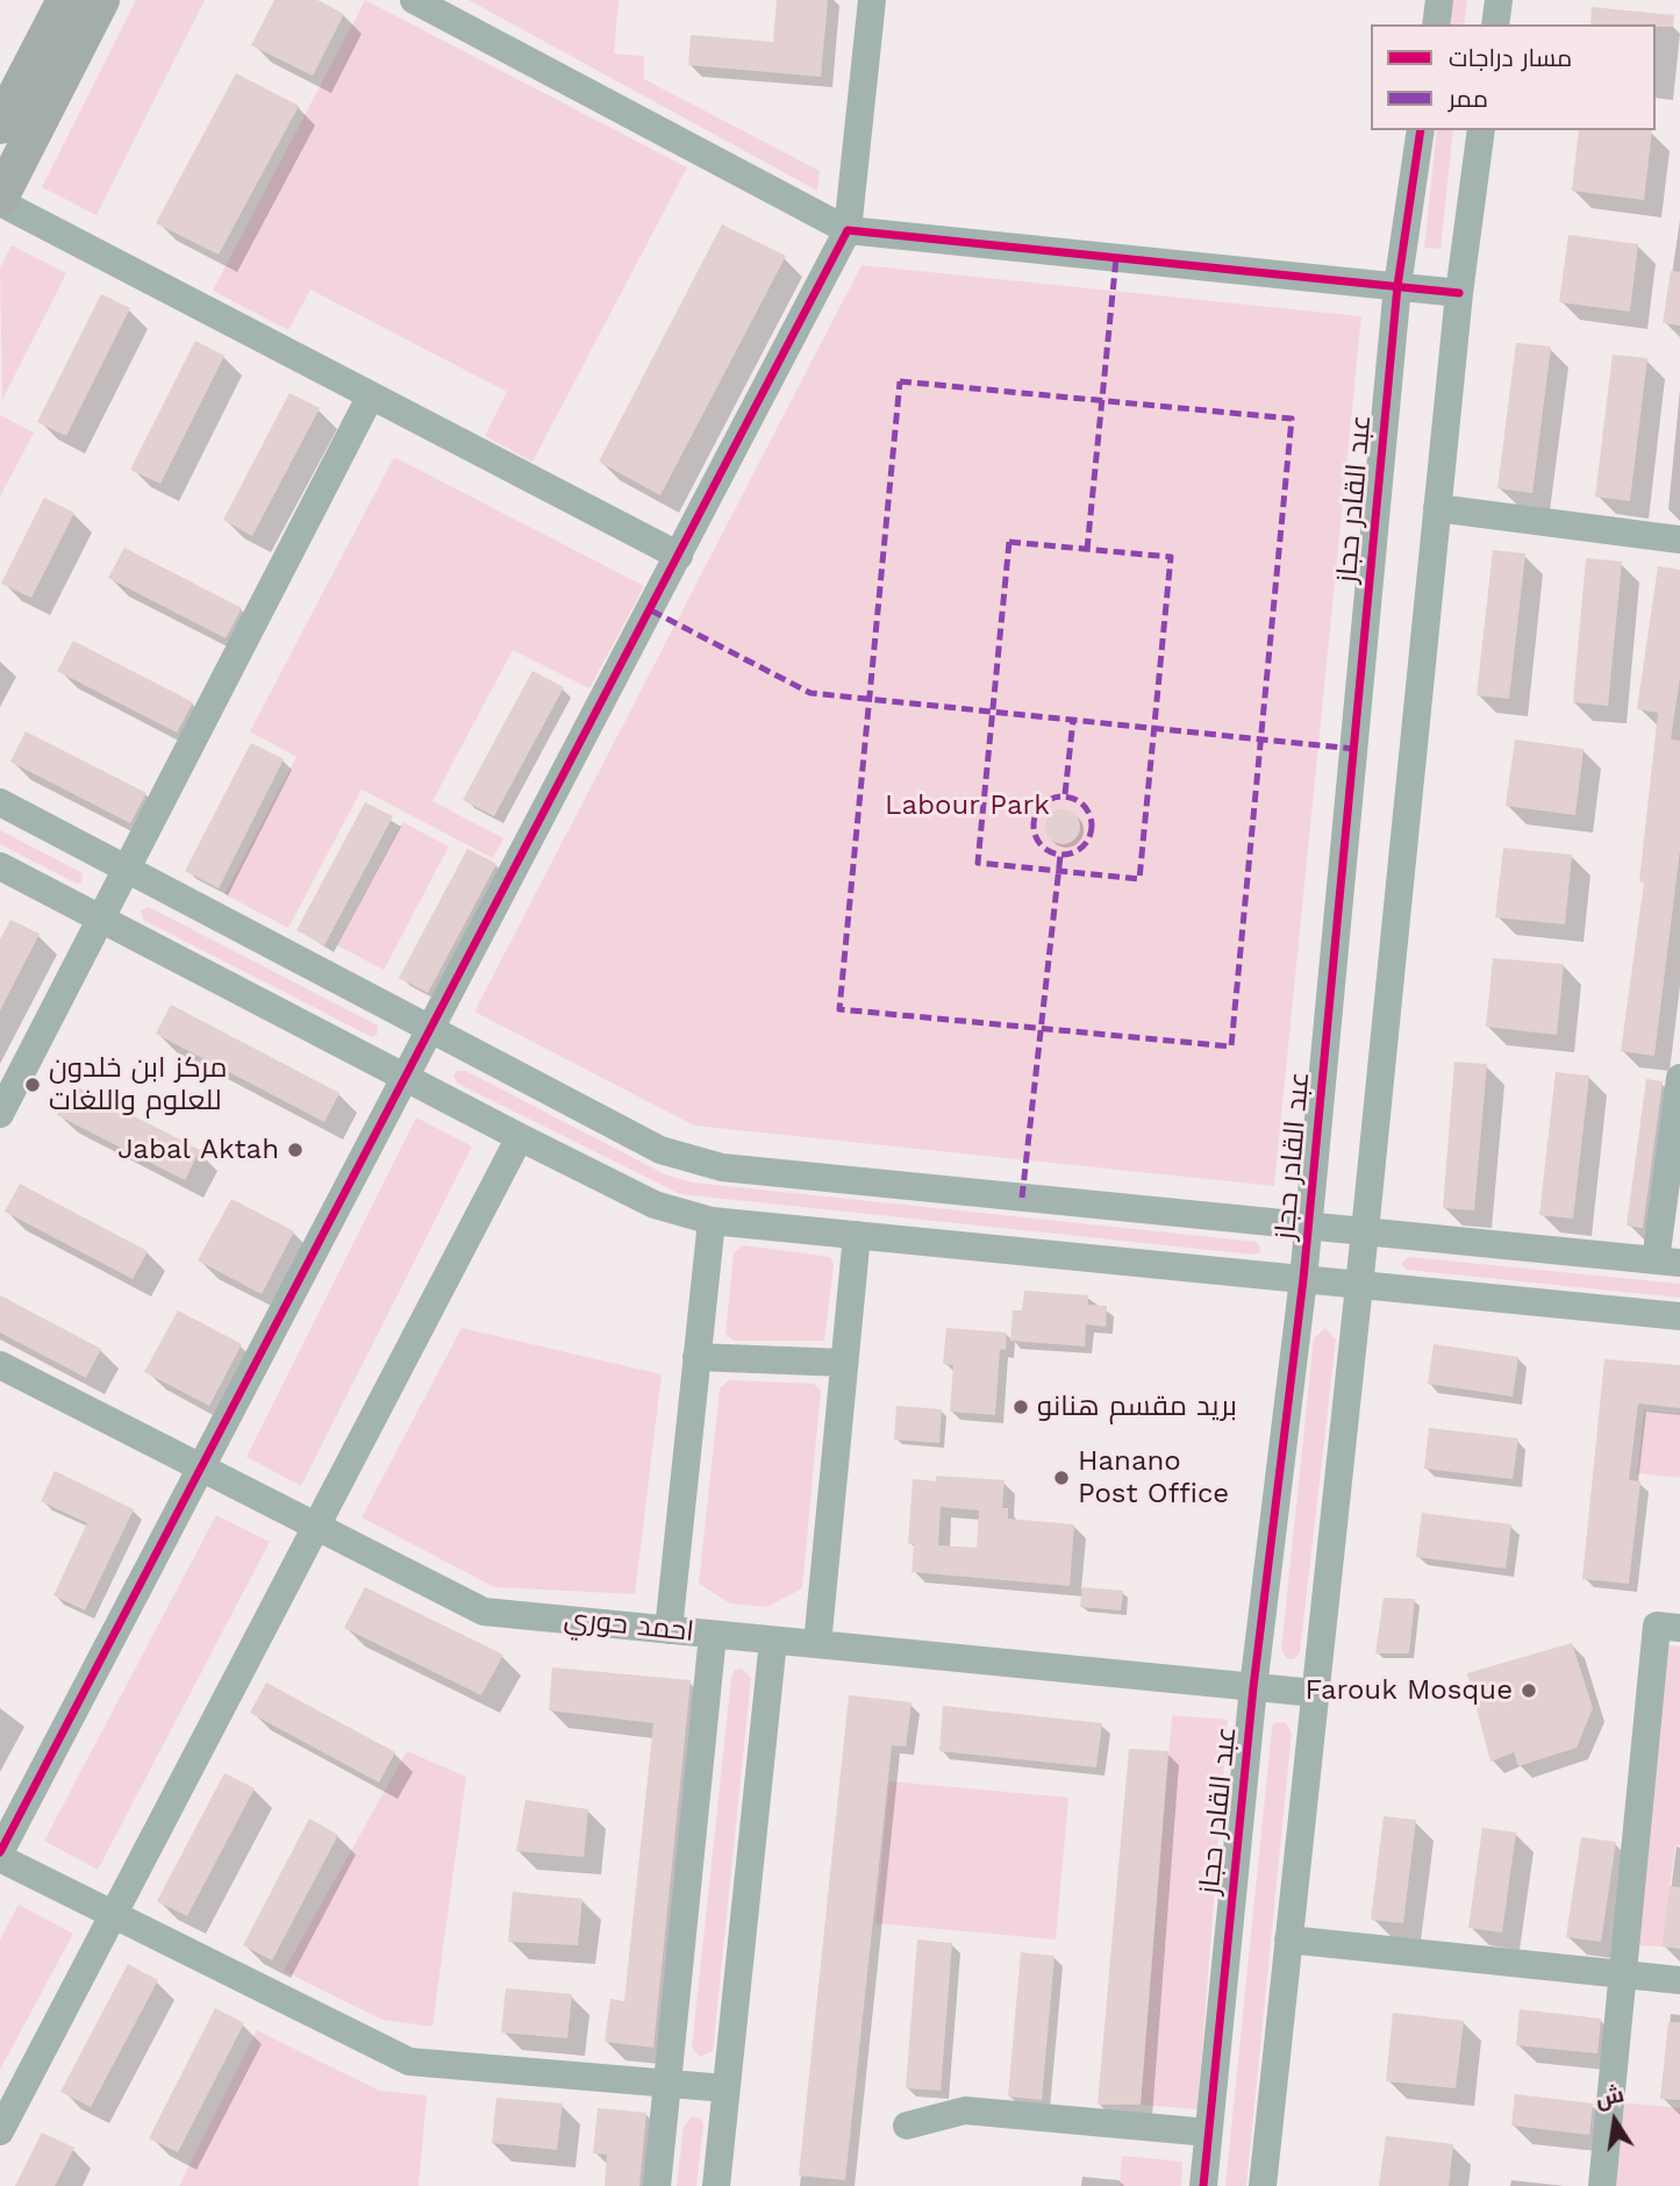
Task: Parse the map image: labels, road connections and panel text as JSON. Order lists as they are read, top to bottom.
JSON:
{
  "streets": {
    "street": ["عبد القادر حجاز", "احمد حوري"]
  },
  "crossings": [
    ["عبد القادر حجاز", "احمد حوري"]
  ],
  "parks": ["Labour Park"],
  "places": [
    "مركز ابن خلدون للعلوم واللغات",
    "Jabal Aktah",
    "بريد مقسم هنانو",
    "Hanano Post Office",
    "Farouk Mosque"
  ],
  "legend": ["مسار دراجات", "ممر"],
  "north": "top"
}
